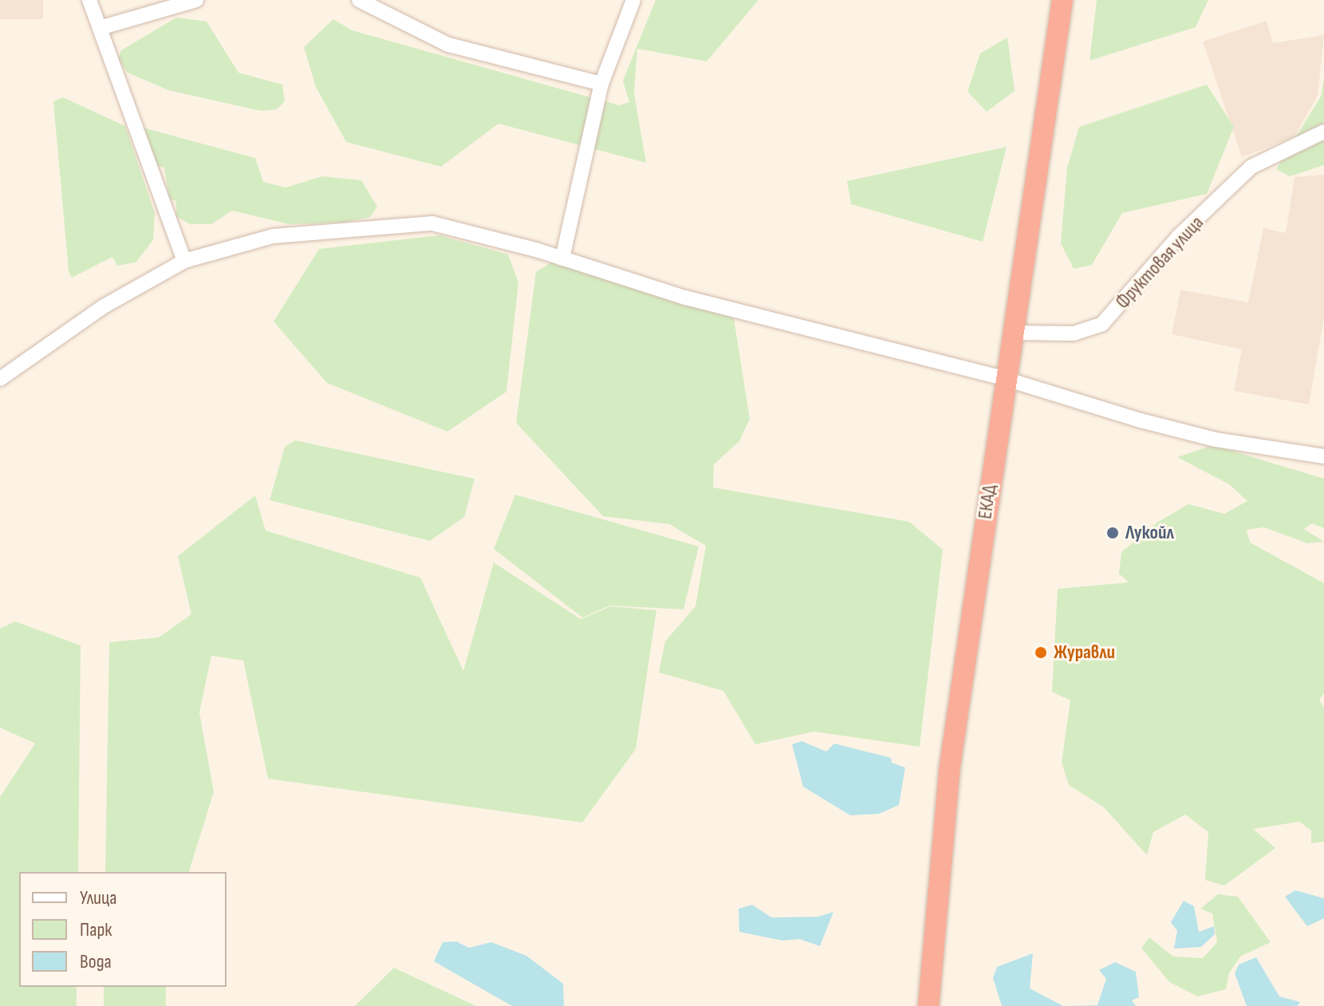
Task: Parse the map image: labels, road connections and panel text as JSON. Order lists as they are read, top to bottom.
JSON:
{
  "streets": {
    "highway": ["ЕКАД"],
    "street": ["Фруктовая улица"]
  },
  "crossings": [
    ["Фруктовая улица", "ЕКАД"]
  ],
  "places": ["Лукойл", "Журавли"],
  "legend": ["Улица", "Парк", "Вода"]
}
